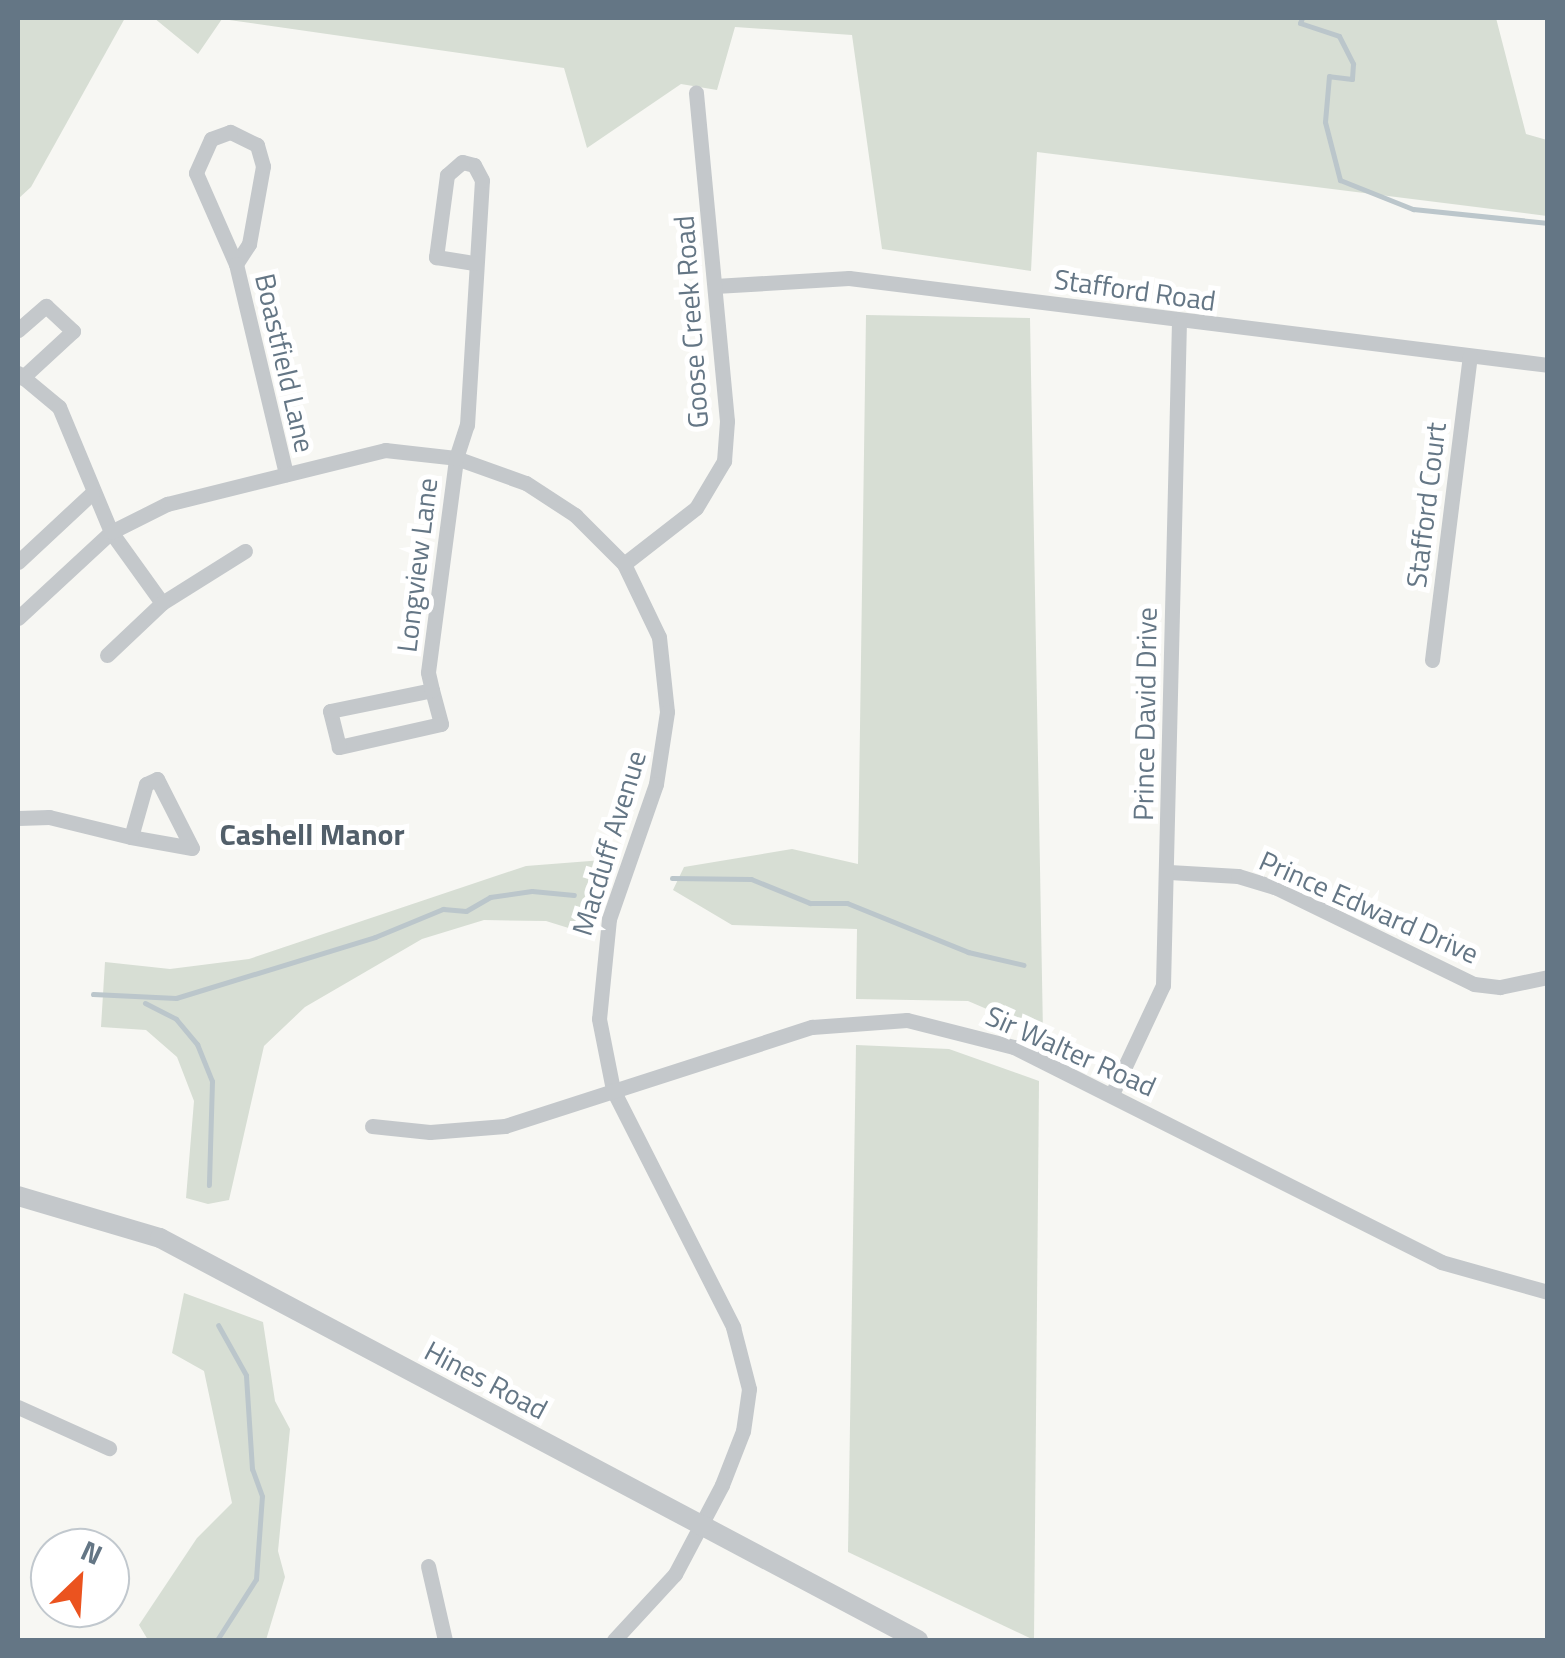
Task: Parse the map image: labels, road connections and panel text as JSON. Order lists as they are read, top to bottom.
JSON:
{
  "streets": {
    "street": [
      "Stafford Road",
      "Goose Creek Road",
      "Boastfield Lane",
      "Stafford Court",
      "Longview Lane",
      "Prince David Drive",
      "Macduff Avenue",
      "Prince Edward Drive",
      "Sir Walter Road",
      "Hines Road"
    ]
  },
  "crossings": [
    ["Stafford Road", "Goose Creek Road"],
    ["Stafford Road", "Stafford Court"],
    ["Stafford Road", "Prince David Drive"],
    ["Goose Creek Road", "Macduff Avenue"],
    ["Boastfield Lane", "Macduff Avenue"],
    ["Longview Lane", "Macduff Avenue"],
    ["Prince David Drive", "Prince Edward Drive"],
    ["Prince David Drive", "Sir Walter Road"],
    ["Macduff Avenue", "Sir Walter Road"],
    ["Macduff Avenue", "Hines Road"]
  ],
  "districts": ["Cashell Manor"],
  "north": "top right"
}
